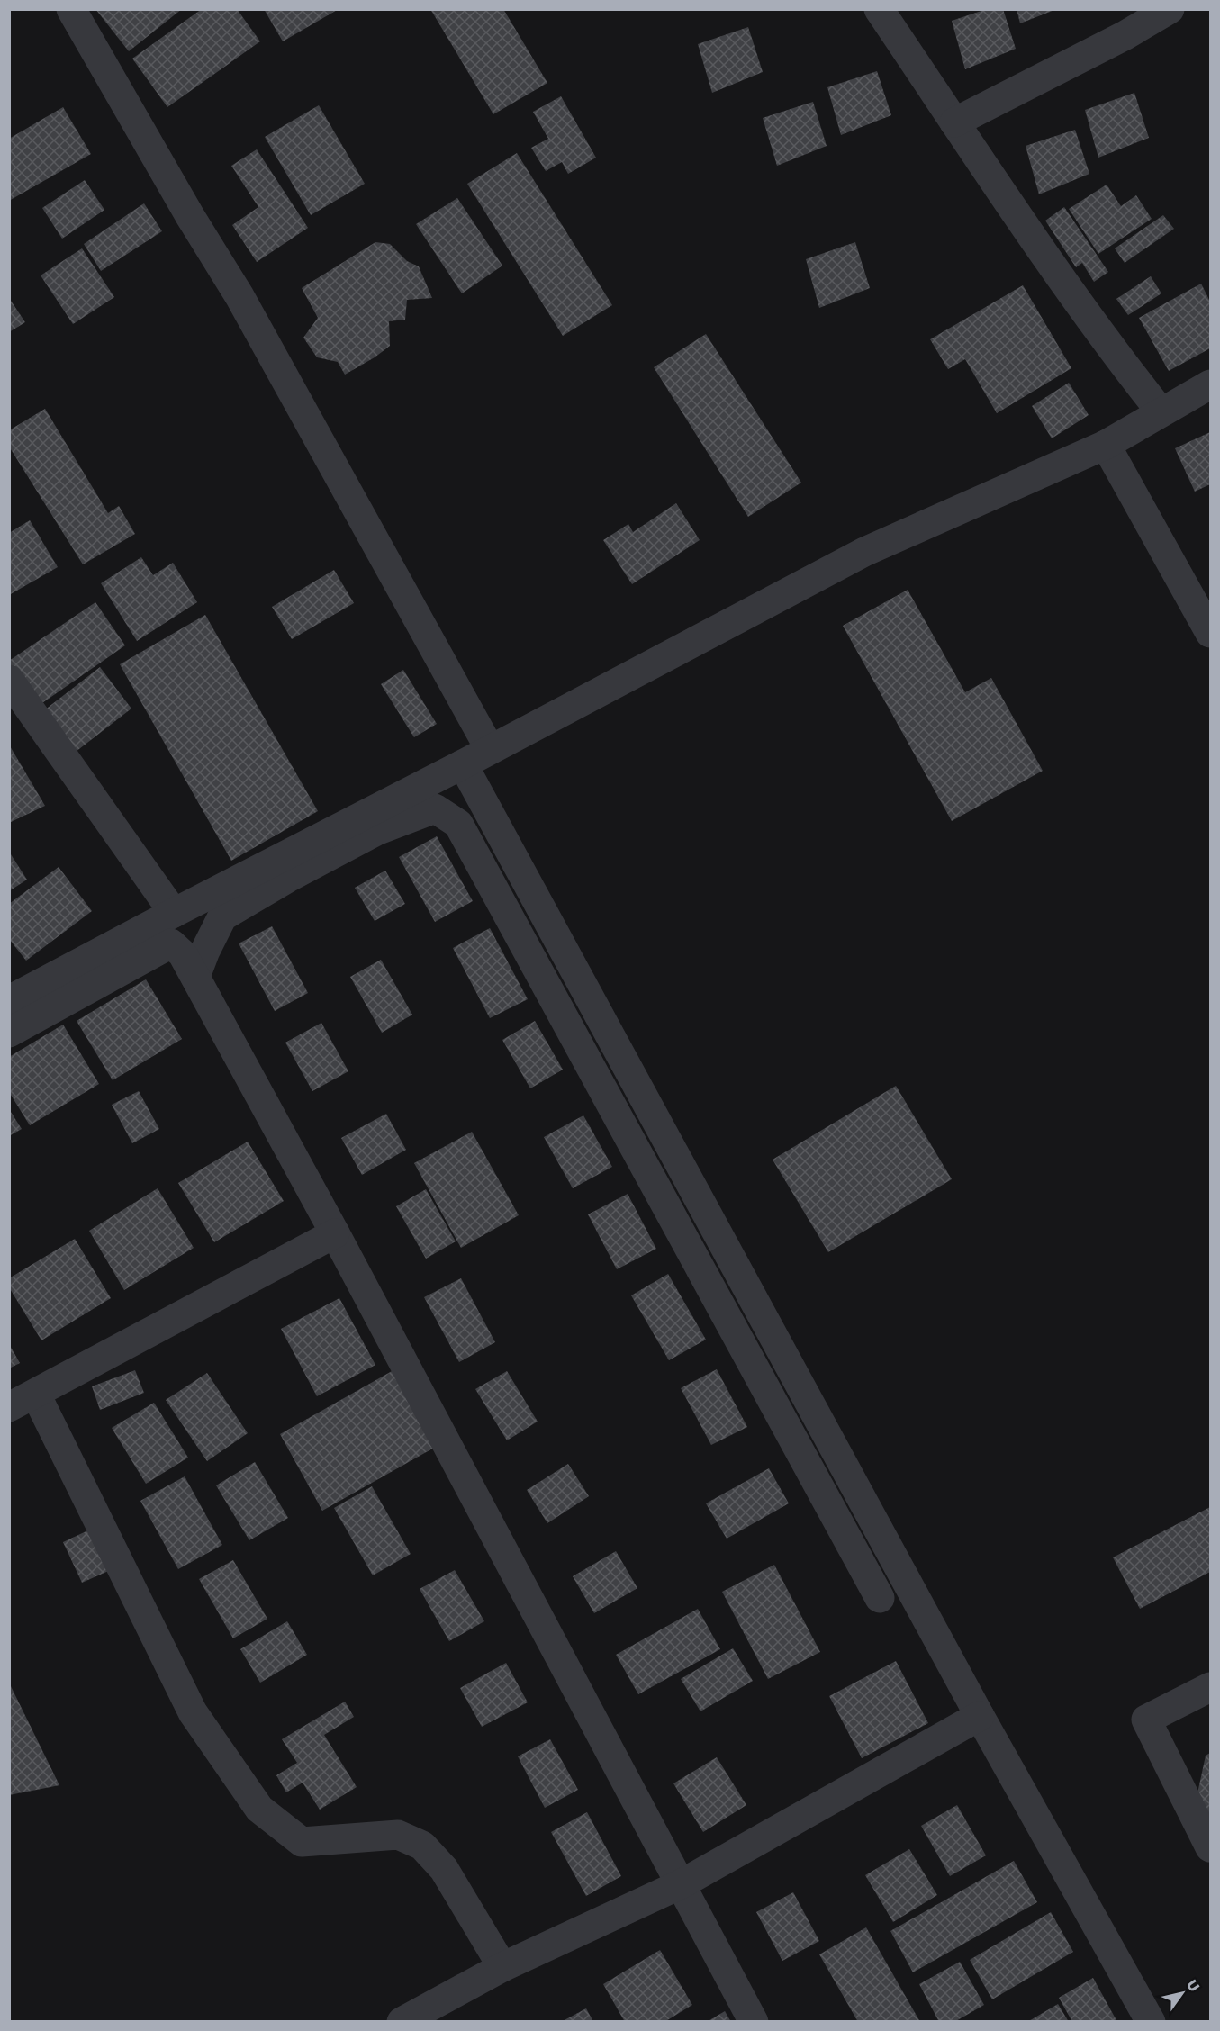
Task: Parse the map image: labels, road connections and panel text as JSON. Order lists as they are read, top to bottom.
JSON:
{
  "north": "top right"
}
